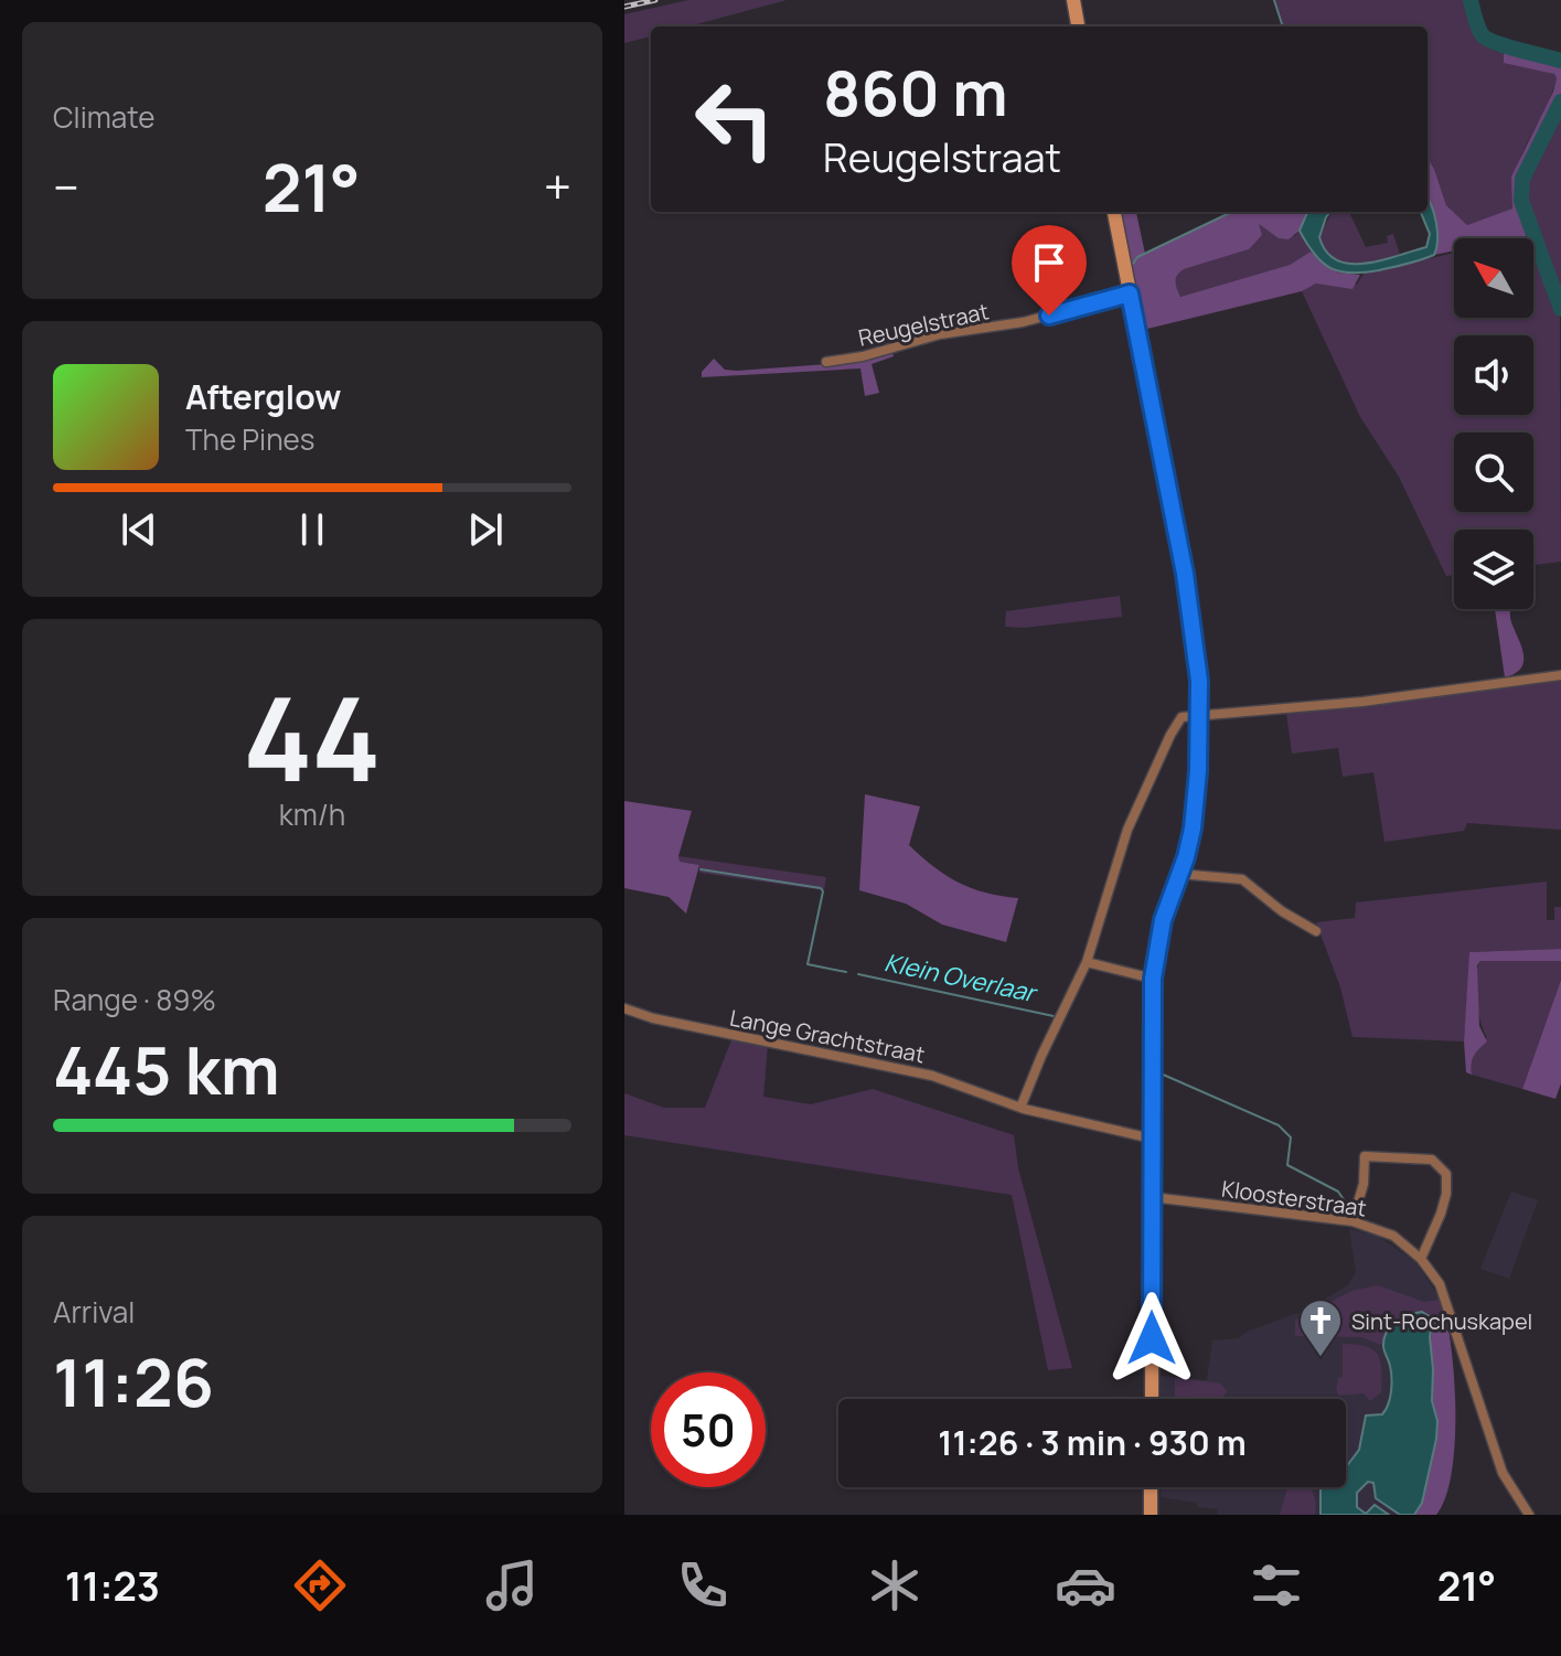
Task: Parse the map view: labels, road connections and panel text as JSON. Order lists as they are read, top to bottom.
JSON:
{
  "streets": {
    "street": ["Reugelstraat", "Lange Grachtstraat", "Kloosterstraat"]
  },
  "water": ["Klein Overlaar"],
  "places": {
    "church": ["Sint-Rochuskapel"]
  },
  "north": "top left",
  "page": {
    "tile": [
      "Climate",
      ["44", "km/h"],
      ["Range · 89%", "445 km"],
      ["Arrival", "11:26"]
    ],
    "turn": ["860 m", "Reugelstraat"],
    "heat": ["−", "21°", "+"],
    "song": ["Afterglow", "The Pines"],
    "limit": "50",
    "trip": "11:26 · 3 min · 930 m",
    "tabs": ["11:23", "21°"]
  }
}
